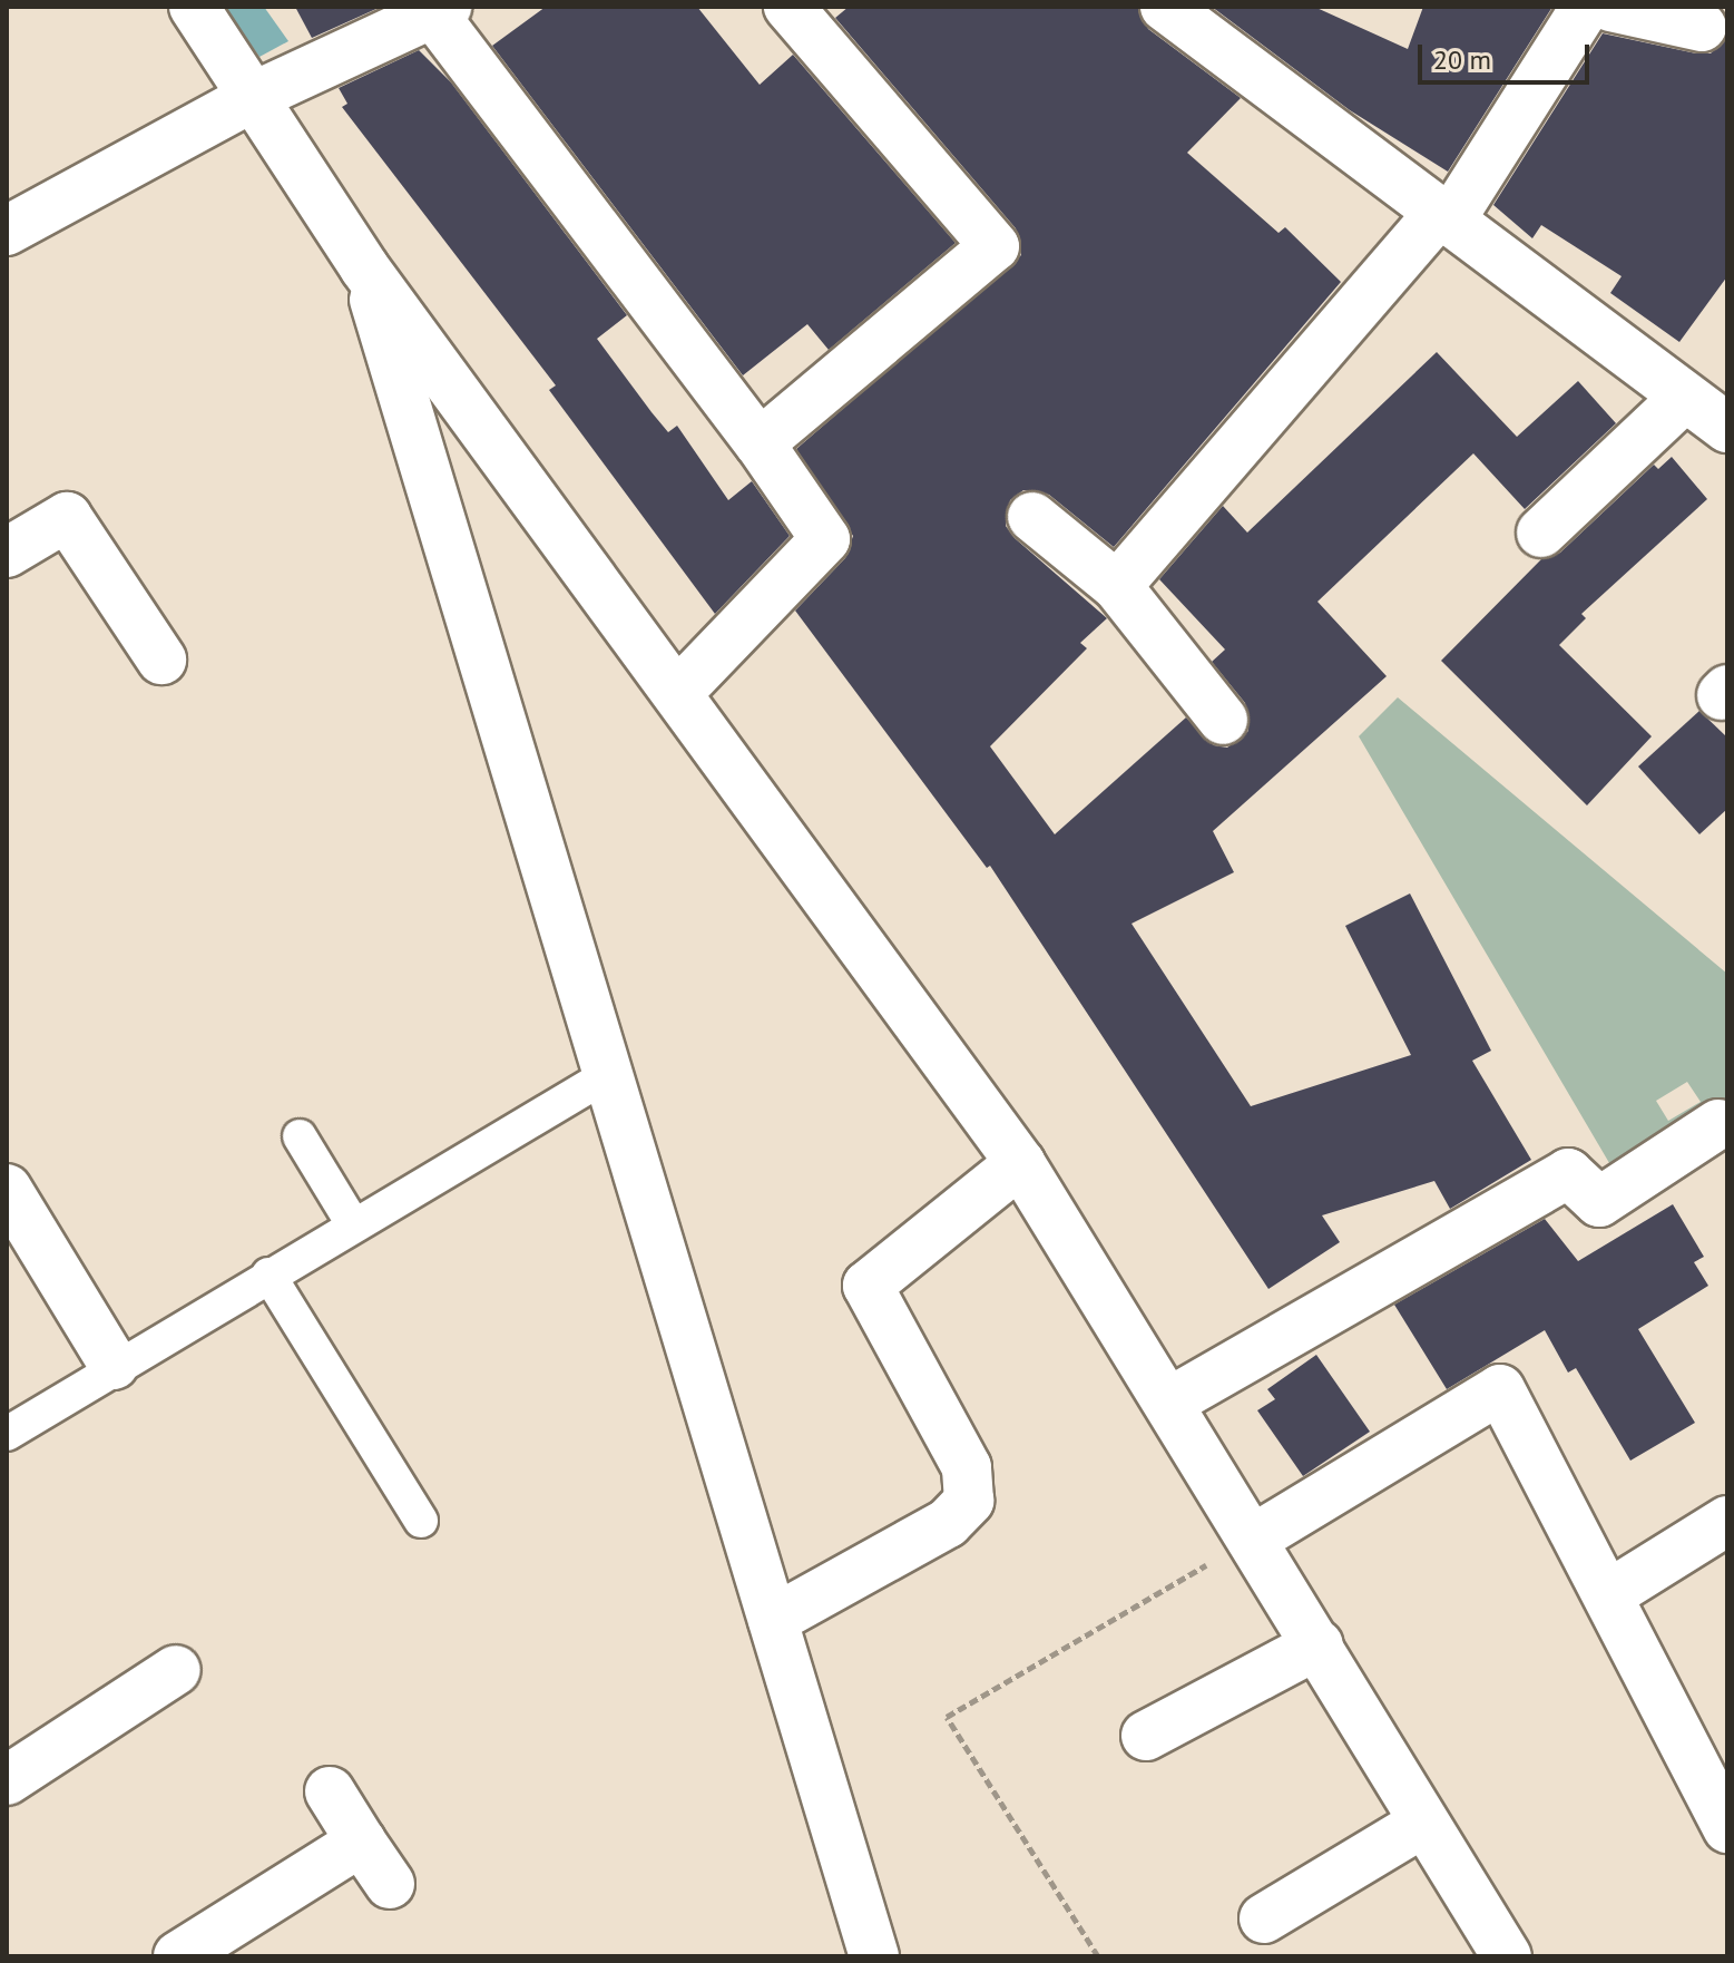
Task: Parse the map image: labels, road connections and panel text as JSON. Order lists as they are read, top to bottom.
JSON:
{
  "scale_bar": "20 m"
}
